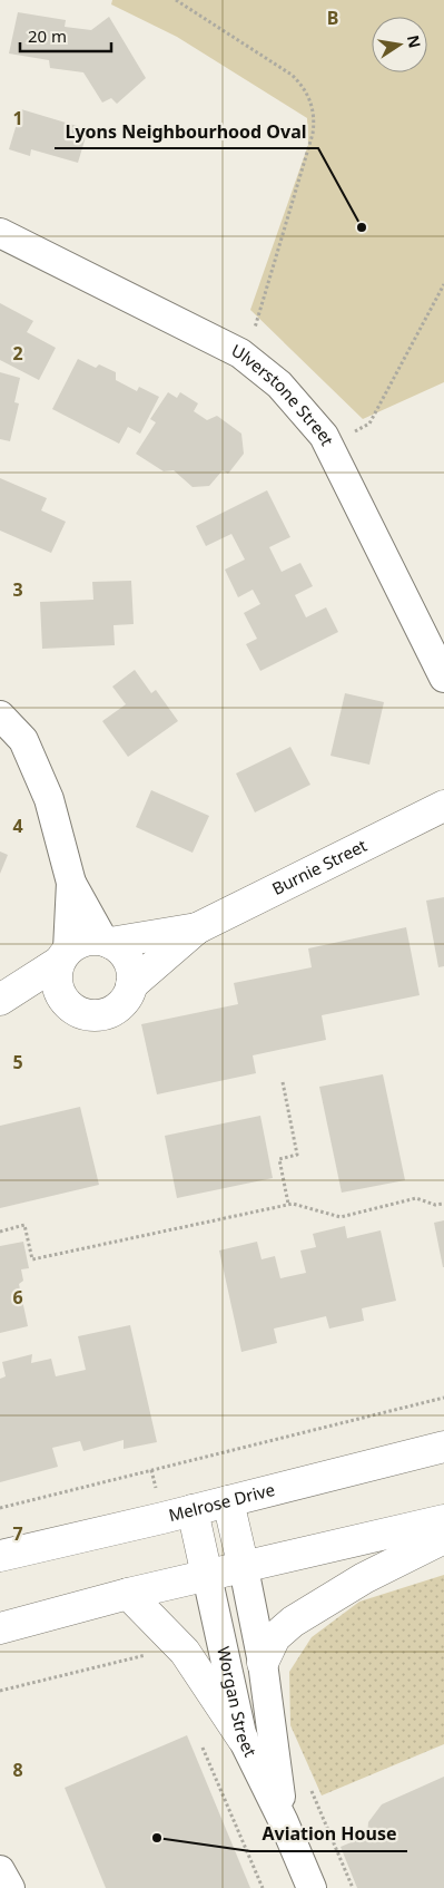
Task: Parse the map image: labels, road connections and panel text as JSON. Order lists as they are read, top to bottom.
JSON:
{
  "streets": {
    "main road": ["Burnie Street", "Melrose Drive"],
    "street": ["Ulverstone Street", "Worgan Street"]
  },
  "places": ["Lyons Neighbourhood Oval", "Aviation House"],
  "scale_bar": "20 m",
  "north": "right",
  "grid": {
    "columns": ["B"],
    "rows": [
      "1",
      "2",
      "3",
      "4",
      "5",
      "6",
      "7",
      "8"
    ]
  }
}
